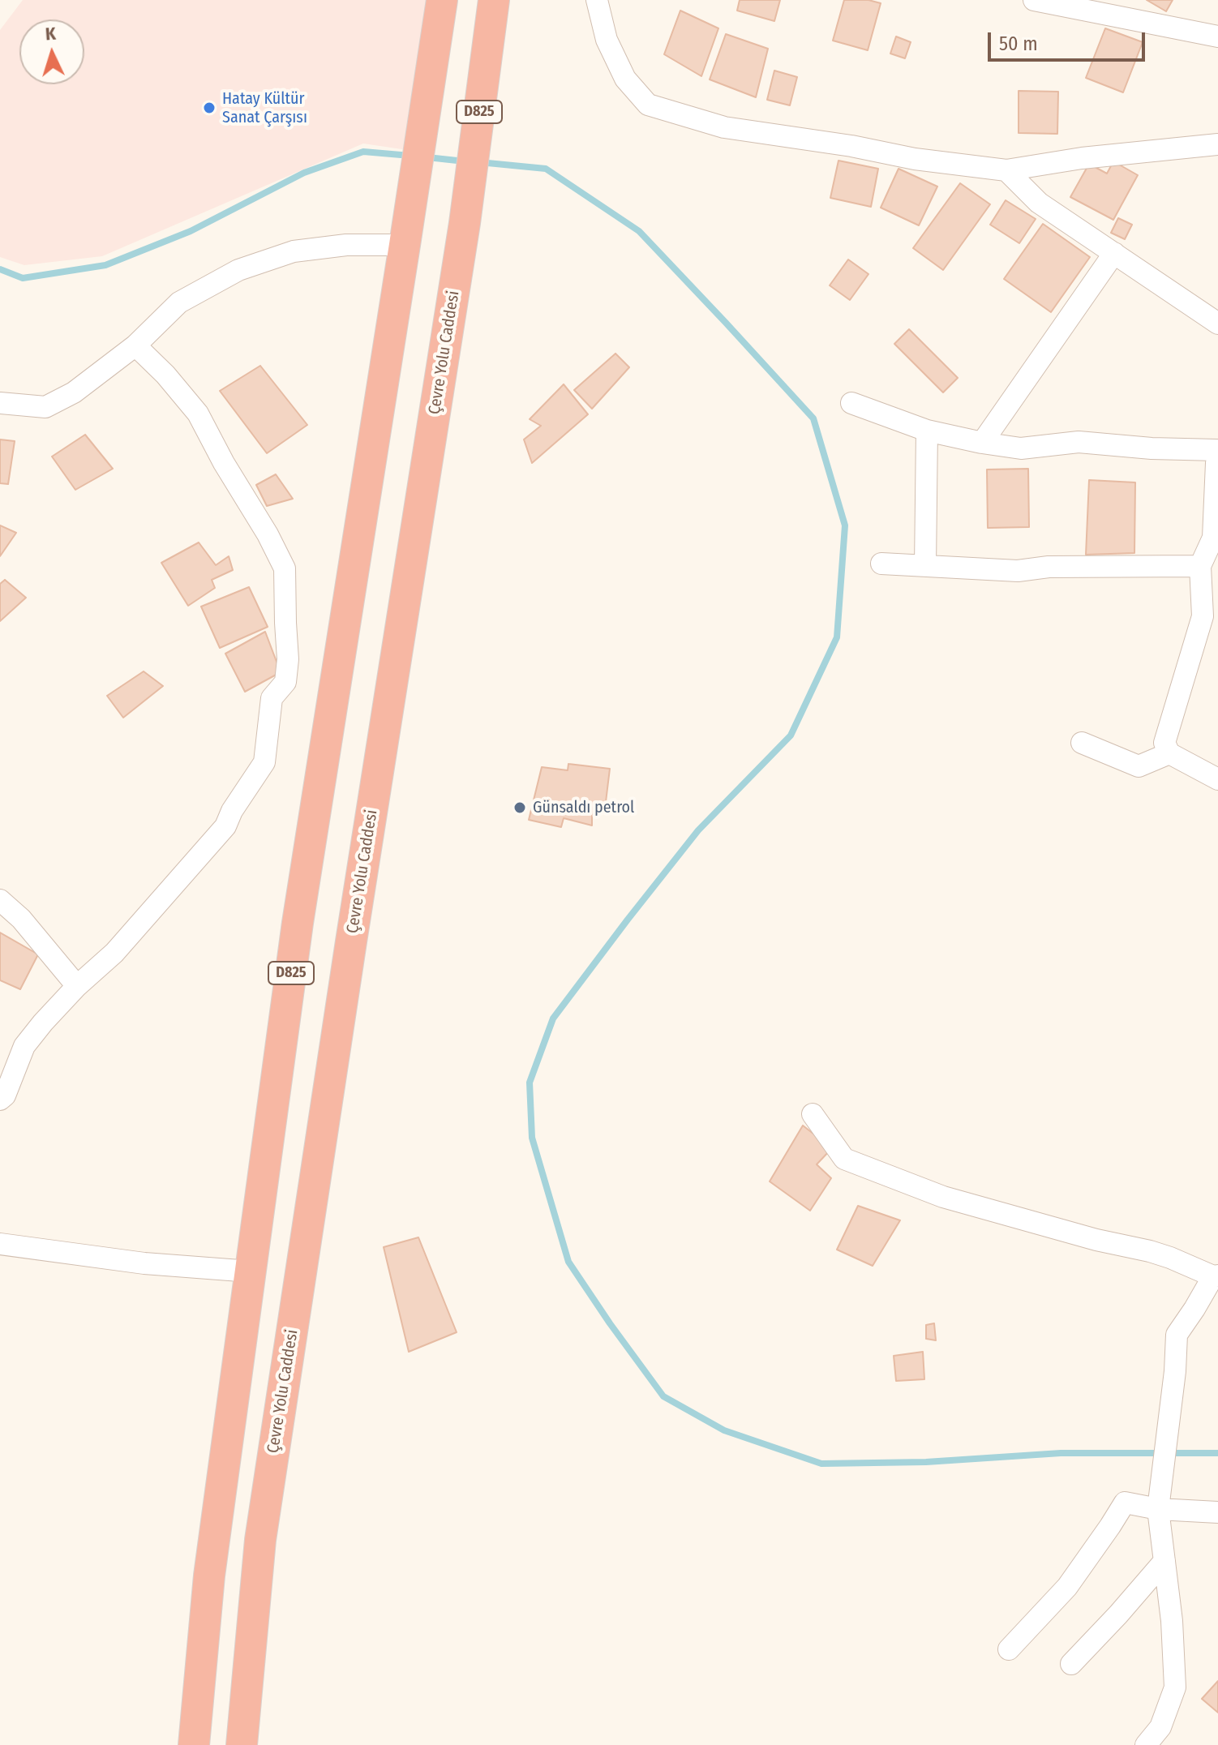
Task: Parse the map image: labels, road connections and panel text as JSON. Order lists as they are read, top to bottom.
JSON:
{
  "streets": {
    "highway": ["D825", "Çevre Yolu Caddesi"]
  },
  "places": ["Hatay Kültür Sanat Çarşısı", "Günsaldı petrol"],
  "scale_bar": "50 m",
  "north": "top"
}
